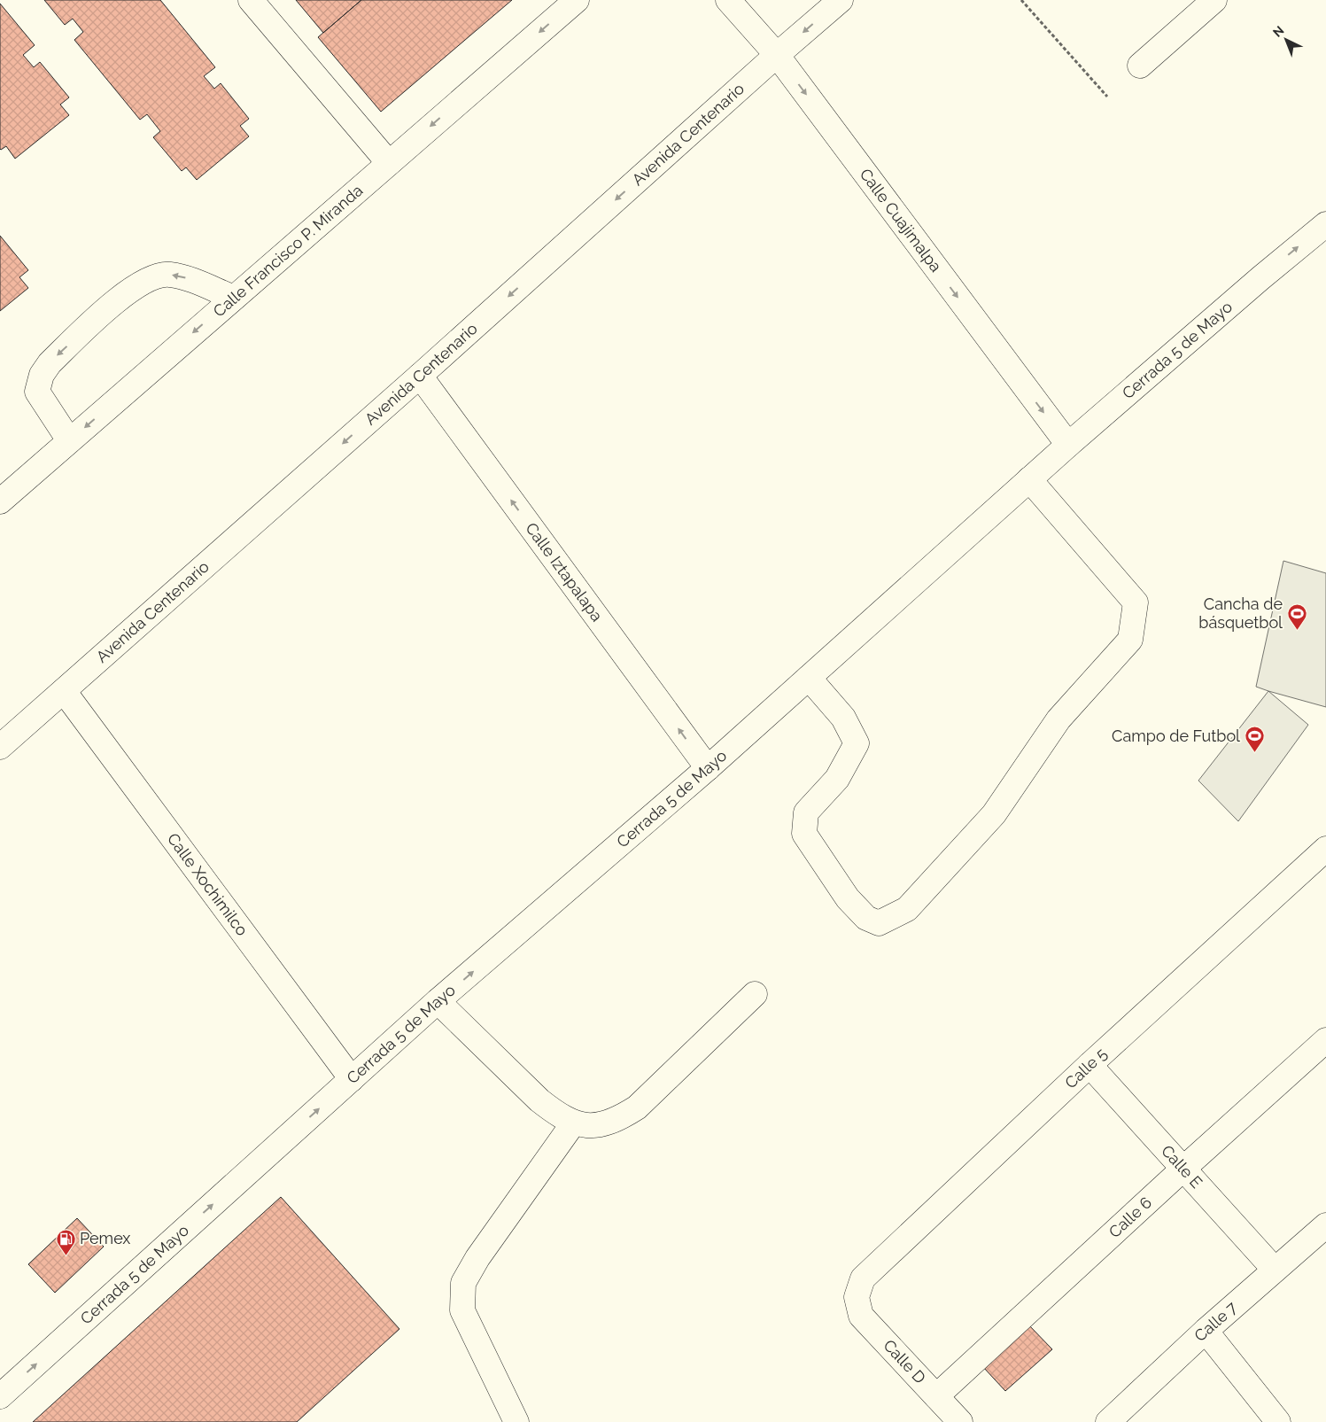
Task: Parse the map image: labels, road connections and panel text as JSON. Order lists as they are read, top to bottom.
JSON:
{
  "streets": {
    "street": [
      "Avenida Centenario",
      "Calle Cuajimalpa",
      "Calle Francisco P. Miranda",
      "Cerrada 5 de Mayo",
      "Calle Iztapalapa",
      "Calle Xochimilco",
      "Calle 5",
      "Calle E",
      "Calle 6",
      "Calle 7",
      "Calle D"
    ]
  },
  "crossings": [
    ["Avenida Centenario", "Calle Cuajimalpa"],
    ["Avenida Centenario", "Calle Iztapalapa"],
    ["Avenida Centenario", "Calle Xochimilco"],
    ["Calle Cuajimalpa", "Cerrada 5 de Mayo"],
    ["Cerrada 5 de Mayo", "Calle Iztapalapa"],
    ["Cerrada 5 de Mayo", "Calle Xochimilco"],
    ["Calle 5", "Calle E"],
    ["Calle 5", "Calle D"],
    ["Calle E", "Calle 6"],
    ["Calle E", "Calle 7"],
    ["Calle 6", "Calle D"]
  ],
  "one_way": [
    "Avenida Centenario",
    "Calle Cuajimalpa",
    "Calle Francisco P. Miranda",
    "Cerrada 5 de Mayo",
    "Calle Iztapalapa"
  ],
  "places": {
    "sports": ["Cancha de básquetbol", "Campo de Futbol"],
    "fuel station": ["Pemex"]
  },
  "north": "top left"
}
